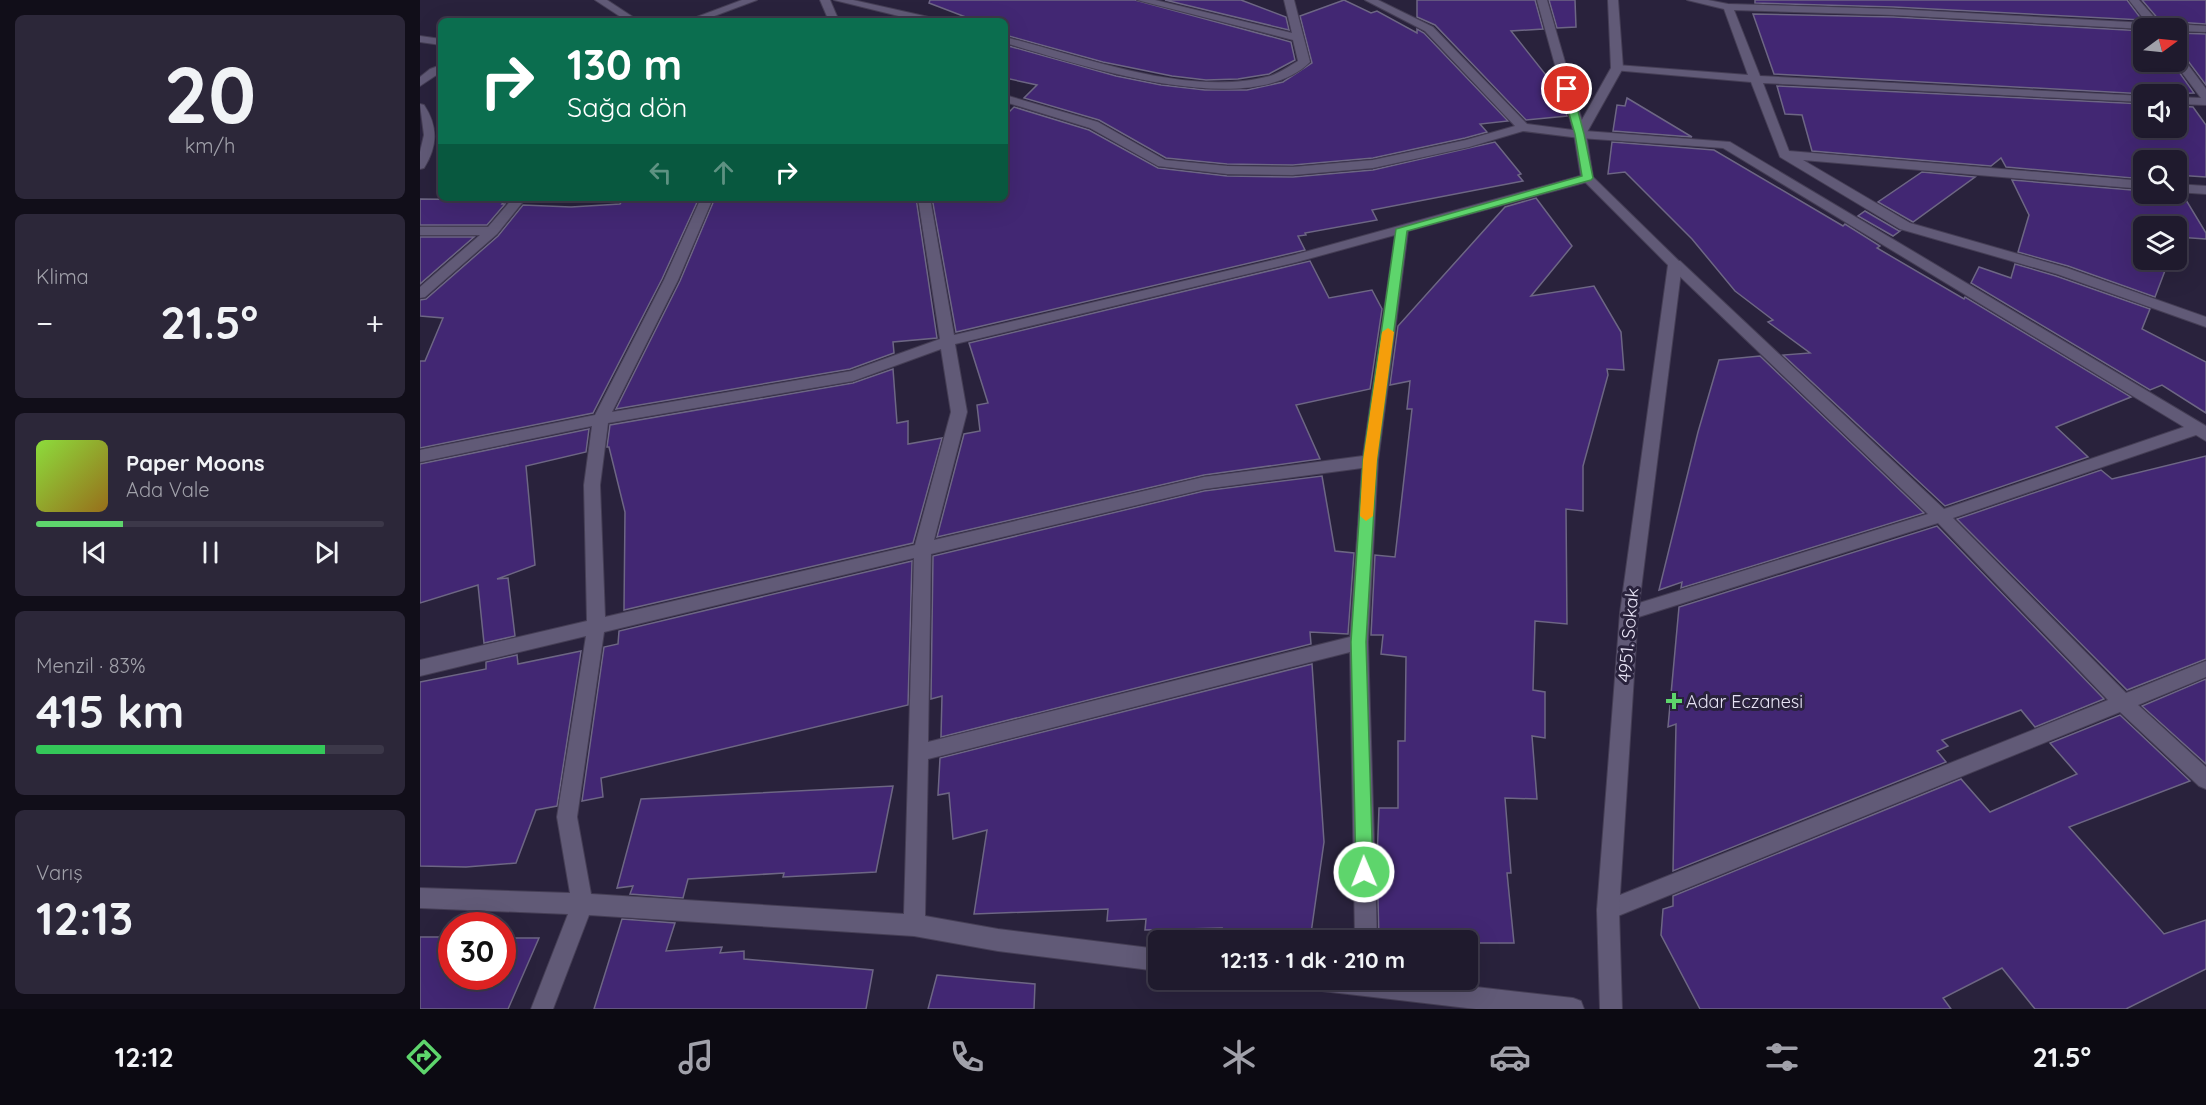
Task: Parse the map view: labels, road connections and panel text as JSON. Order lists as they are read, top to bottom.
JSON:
{
  "streets": {
    "street": ["4951. Sokak"]
  },
  "places": {
    "health": ["Adar Eczanesi"]
  },
  "north": "right",
  "page": {
    "tile": [
      ["20", "km/h"],
      "Klima",
      ["Menzil · 83%", "415 km"],
      ["Varış", "12:13"]
    ],
    "turn": ["130 m", "Sağa dön"],
    "heat": ["−", "21.5°", "+"],
    "song": ["Paper Moons", "Ada Vale"],
    "limit": "30",
    "trip": "12:13 · 1 dk · 210 m",
    "tabs": ["12:12", "21.5°"]
  }
}
